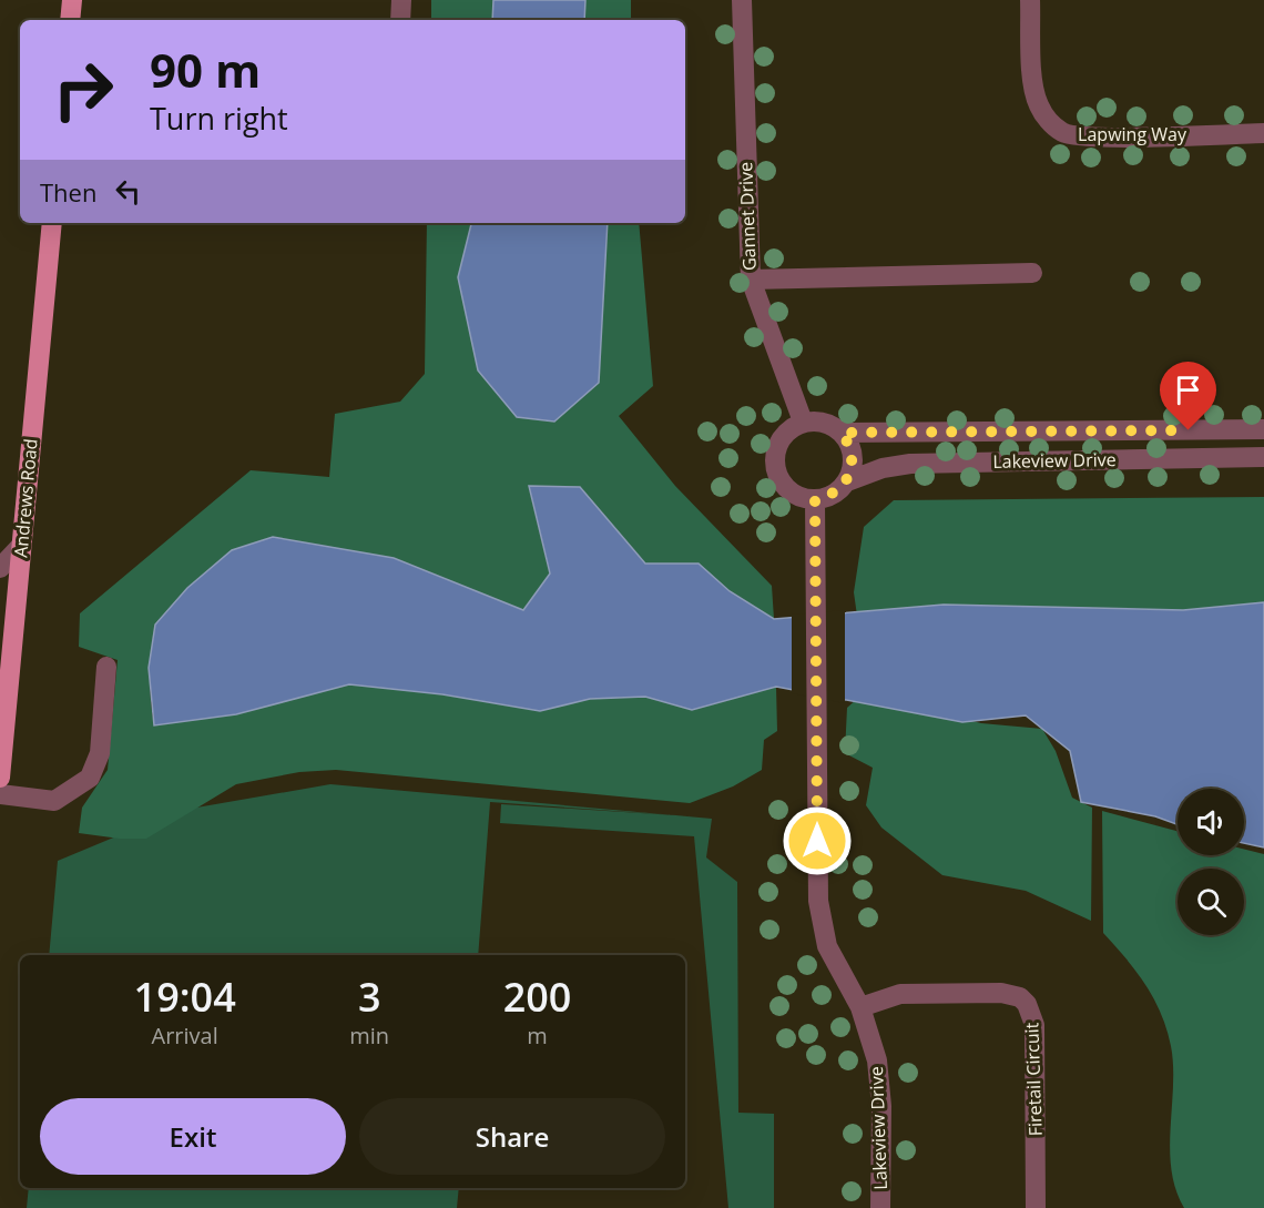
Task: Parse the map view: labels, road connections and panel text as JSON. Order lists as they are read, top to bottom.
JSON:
{
  "streets": {
    "main road": ["Andrews Road"],
    "street": [
      "Lapwing Way",
      "Gannet Drive",
      "Lakeview Drive",
      "Firetail Circuit"
    ]
  },
  "crossings": [
    ["Gannet Drive", "Lakeview Drive"],
    ["Lakeview Drive", "Firetail Circuit"]
  ],
  "page": {
    "turn": ["90 m", "Turn right"],
    "then": "Then",
    "eta": [
      "19:04",
      "Arrival",
      "3",
      "min",
      "200",
      "m"
    ],
    "buttons": ["Exit", "Share"]
  }
}
